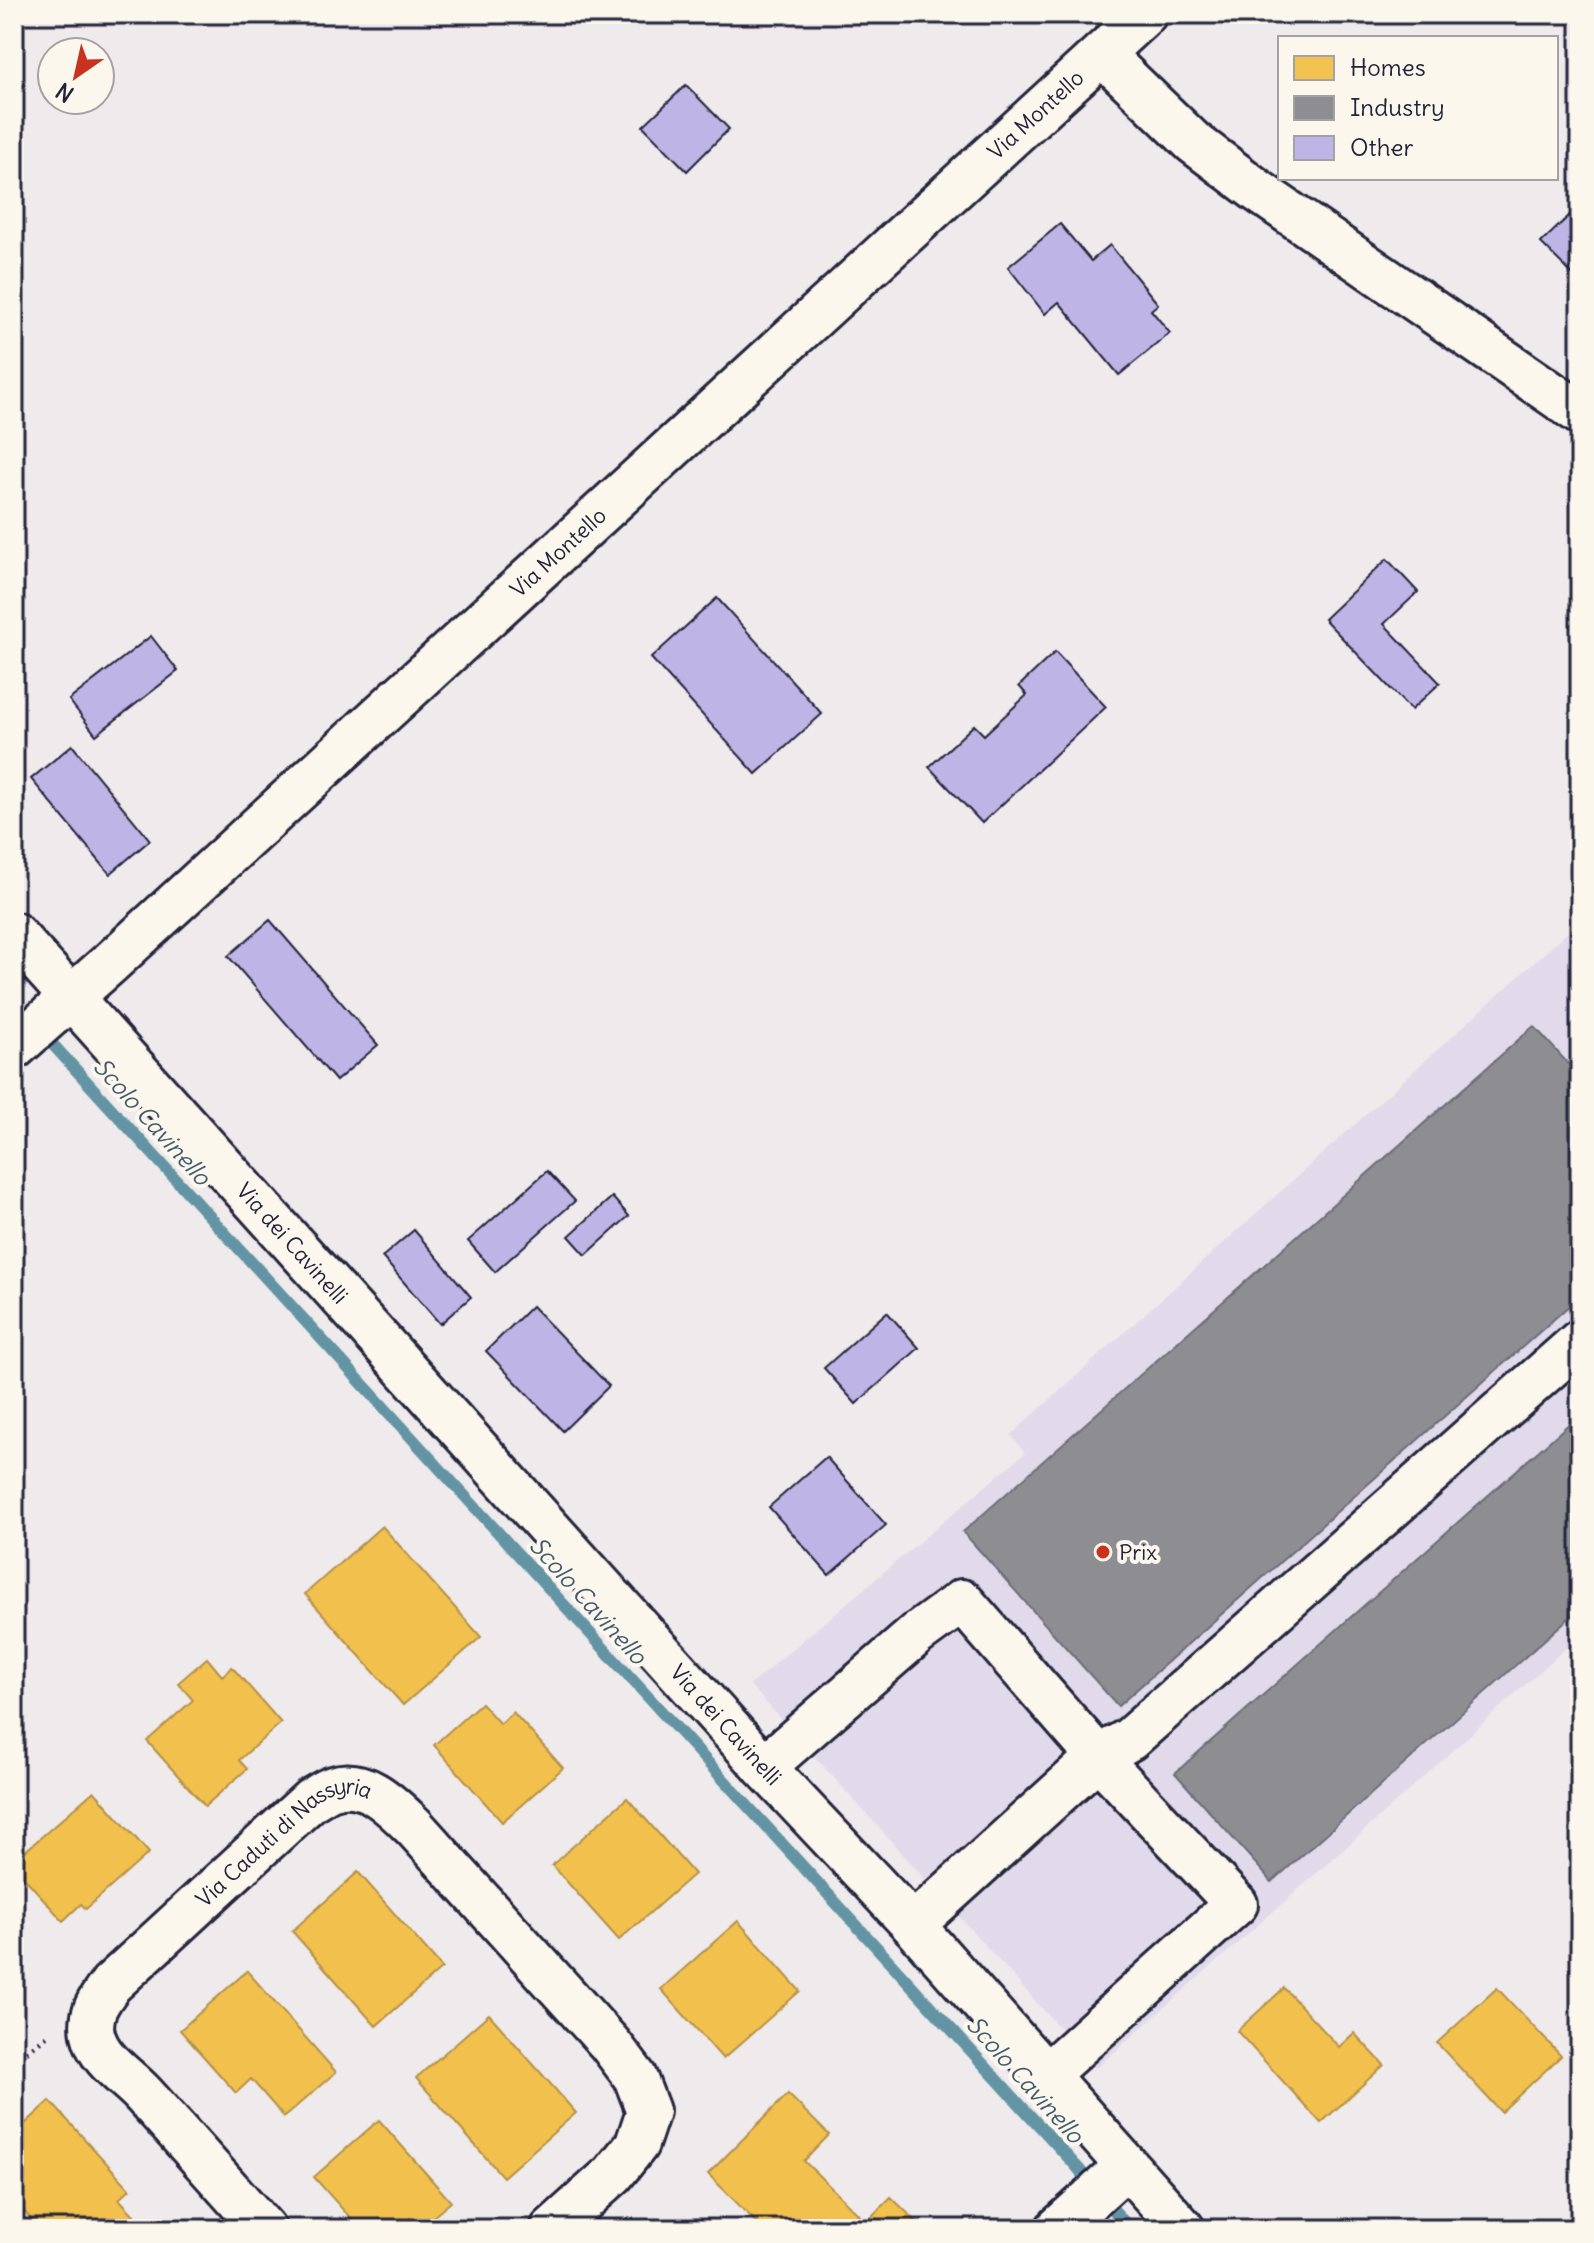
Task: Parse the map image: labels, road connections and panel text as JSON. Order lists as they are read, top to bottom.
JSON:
{
  "streets": {
    "street": ["Via Montello", "Via dei Cavinelli", "Via Caduti di Nassyria"]
  },
  "crossings": [
    ["Via Montello", "Via dei Cavinelli"]
  ],
  "water": ["Scolo Cavinello"],
  "places": ["Prix"],
  "legend": ["Homes", "Industry", "Other"],
  "north": "bottom left"
}
